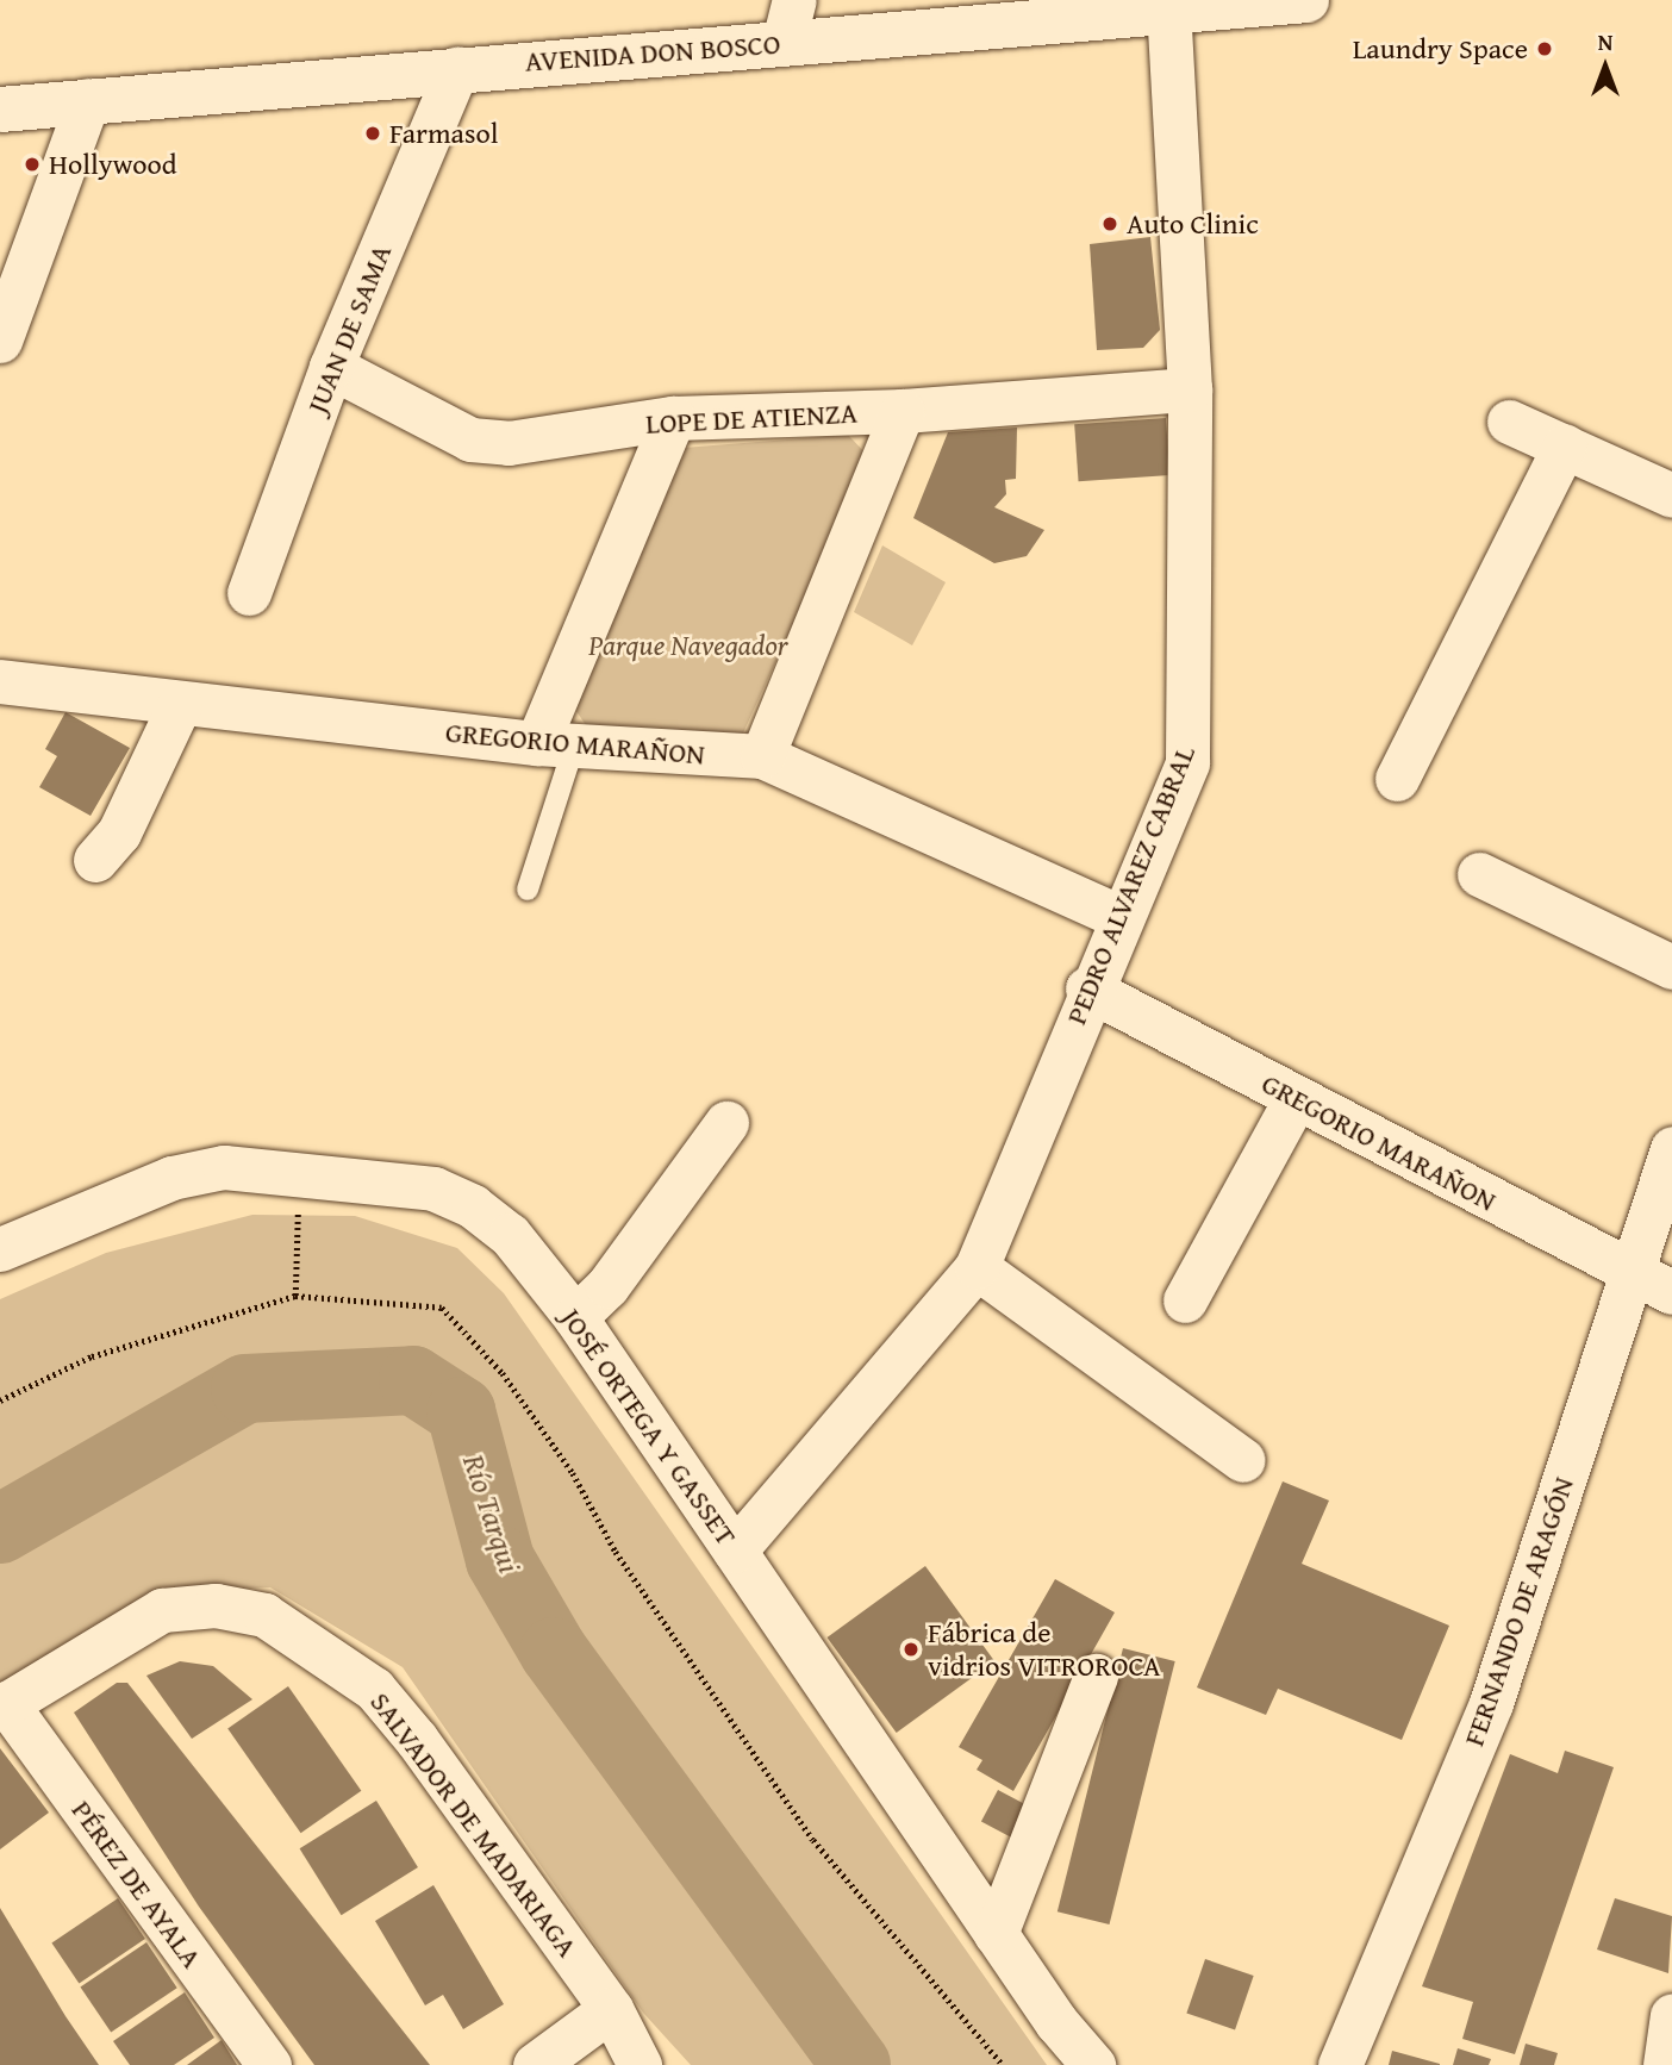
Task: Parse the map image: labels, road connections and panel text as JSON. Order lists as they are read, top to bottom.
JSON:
{
  "streets": {
    "main road": ["AVENIDA DON BOSCO"],
    "street": [
      "JUAN DE SAMA",
      "LOPE DE ATIENZA",
      "GREGORIO MARAÑON",
      "PEDRO ALVAREZ CABRAL",
      "JOSÉ ORTEGA Y GASSET",
      "FERNANDO DE ARAGÓN",
      "SALVADOR DE MADARIAGA",
      "PÉREZ DE AYALA"
    ]
  },
  "crossings": [
    ["AVENIDA DON BOSCO", "JUAN DE SAMA"],
    ["AVENIDA DON BOSCO", "PEDRO ALVAREZ CABRAL"],
    ["JUAN DE SAMA", "LOPE DE ATIENZA"],
    ["LOPE DE ATIENZA", "PEDRO ALVAREZ CABRAL"],
    ["GREGORIO MARAÑON", "PEDRO ALVAREZ CABRAL"],
    ["GREGORIO MARAÑON", "FERNANDO DE ARAGÓN"],
    ["PEDRO ALVAREZ CABRAL", "JOSÉ ORTEGA Y GASSET"],
    ["SALVADOR DE MADARIAGA", "PÉREZ DE AYALA"]
  ],
  "water": ["Río Tarqui"],
  "parks": ["Parque Navegador"],
  "places": [
    "Laundry Space",
    "Farmasol",
    "Hollywood",
    "Auto Clinic",
    "Fábrica de vidrios VITROROCA"
  ],
  "north": "top"
}
